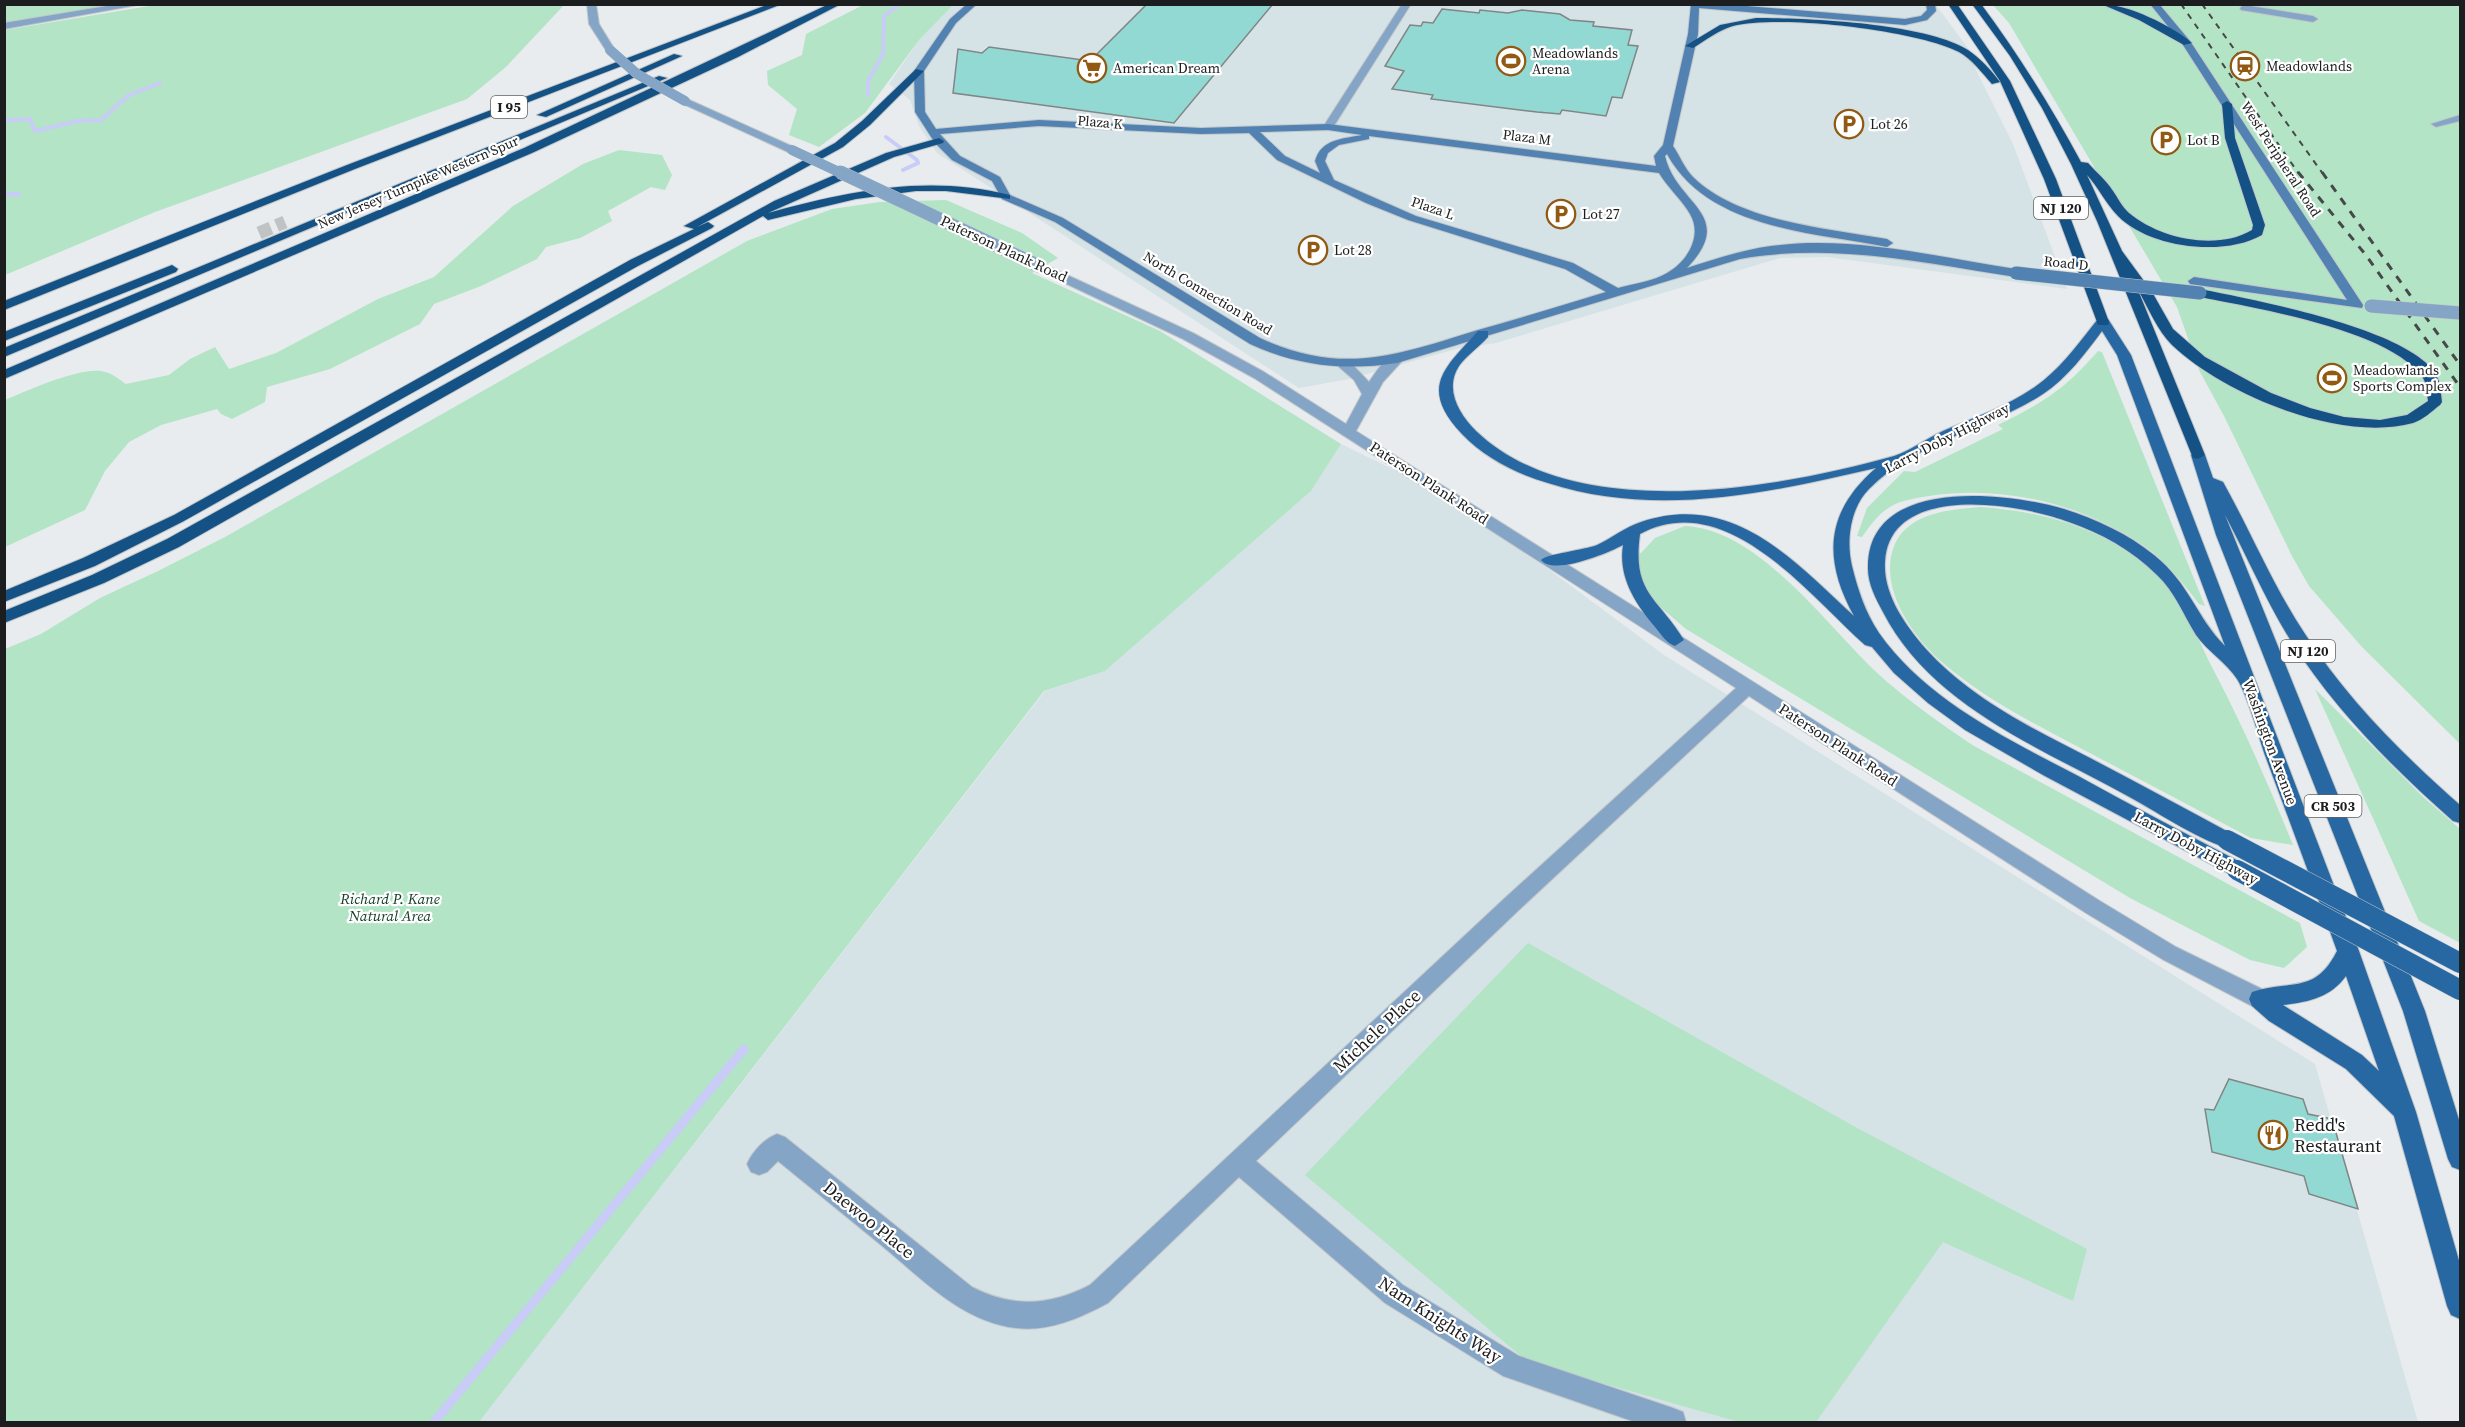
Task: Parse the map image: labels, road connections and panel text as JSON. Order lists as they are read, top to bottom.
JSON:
{
  "streets": {
    "highway": ["I 95", "New Jersey Turnpike Western Spur", "NJ 120"],
    "main road": ["Larry Doby Highway", "Washington Avenue", "CR 503"],
    "street": [
      "Plaza K",
      "Plaza M",
      "West Peripheral Road",
      "Plaza L",
      "Paterson Plank Road",
      "Road D",
      "North Connection Road",
      "Michele Place",
      "Daewoo Place",
      "Nam Knights Way"
    ]
  },
  "crossings": [
    ["Plaza K", "Plaza M"],
    ["Plaza K", "Plaza L"],
    ["Plaza K", "North Connection Road"],
    ["Plaza M", "Plaza L"],
    ["West Peripheral Road", "Road D"],
    ["Plaza L", "North Connection Road"],
    ["NJ 120", "Larry Doby Highway"],
    ["NJ 120", "Washington Avenue"],
    ["NJ 120", "CR 503"],
    ["Paterson Plank Road", "Michele Place"],
    ["Road D", "North Connection Road"],
    ["Larry Doby Highway", "Washington Avenue"],
    ["Michele Place", "Daewoo Place"],
    ["Michele Place", "Nam Knights Way"]
  ],
  "parks": ["Richard P. Kane Natural Area"],
  "places": {
    "sports": ["Meadowlands Arena", "Meadowlands Sports Complex"],
    "station": ["Meadowlands"],
    "supermarket": ["American Dream"],
    "parking": [
      "Lot 26",
      "Lot B",
      "Lot 27",
      "Lot 28"
    ],
    "restaurant": ["Redd's Restaurant"]
  }
}
